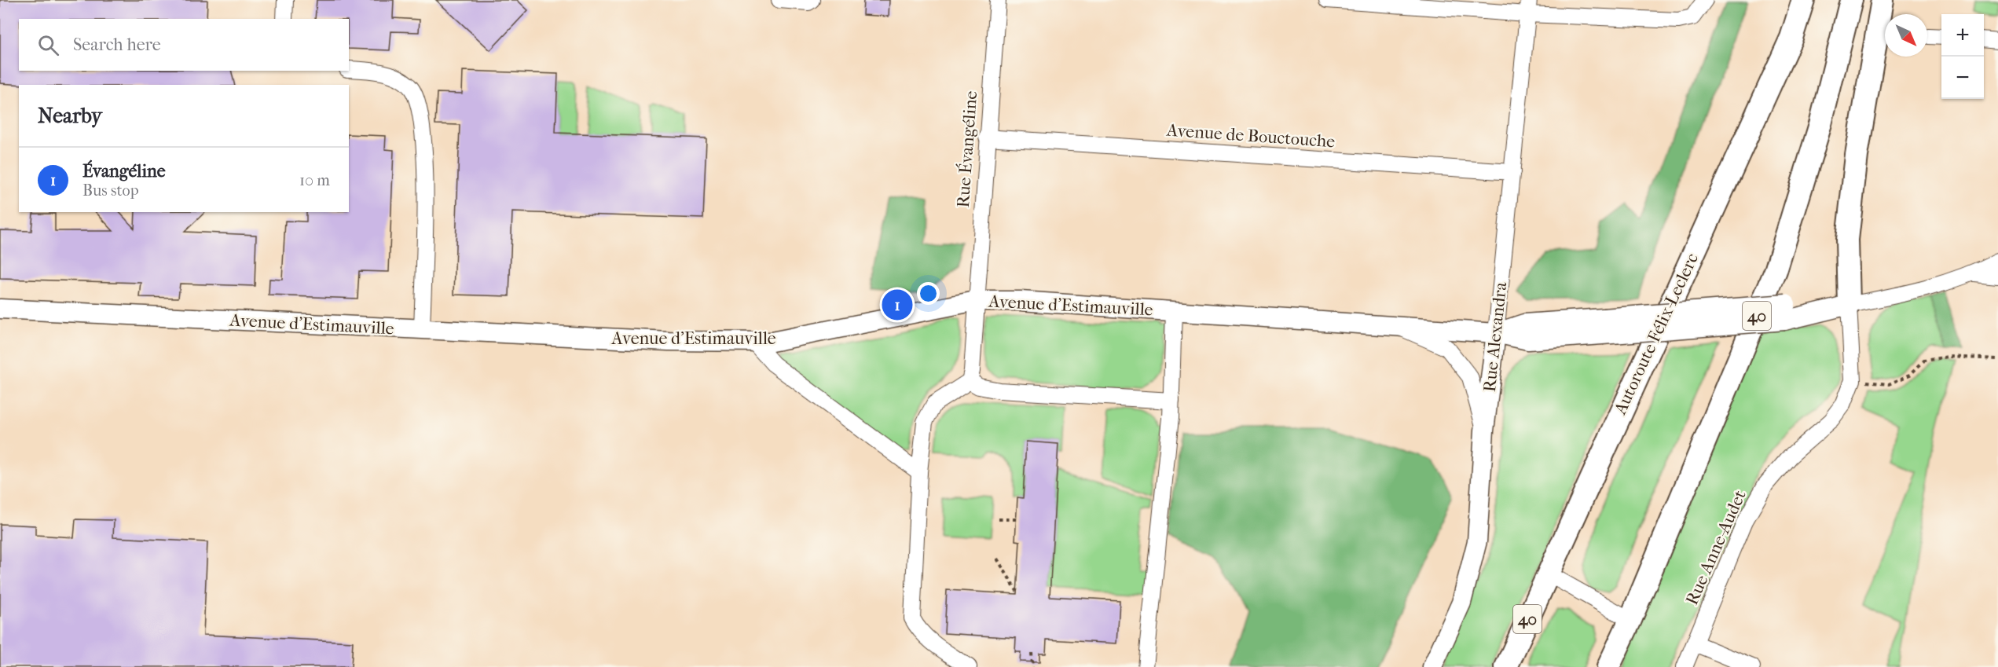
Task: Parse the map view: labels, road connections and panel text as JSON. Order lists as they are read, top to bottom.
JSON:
{
  "streets": {
    "highway": ["40", "Autoroute Félix-Leclerc"],
    "main road": ["Avenue d'Estimauville", "Rue Alexandra"],
    "street": ["Avenue de Bouctouche", "Rue Évangéline", "Rue Anne-Audet"]
  },
  "crossings": [
    ["Avenue de Bouctouche", "Rue Évangéline"],
    ["Avenue de Bouctouche", "Rue Alexandra"],
    ["Rue Évangéline", "Avenue d'Estimauville"],
    ["Avenue d'Estimauville", "Rue Alexandra"],
    ["Avenue d'Estimauville", "Rue Anne-Audet"]
  ],
  "north": "bottom right",
  "page": {
    "map_buttons": ["+", "−"],
    "search": "Search here",
    "heading": "Nearby",
    "list": [
      {
        "mark": "1",
        "name": "Évangéline",
        "note": "Bus stop",
        "value": "10 m"
      }
    ],
    "pins": "1"
  }
}
